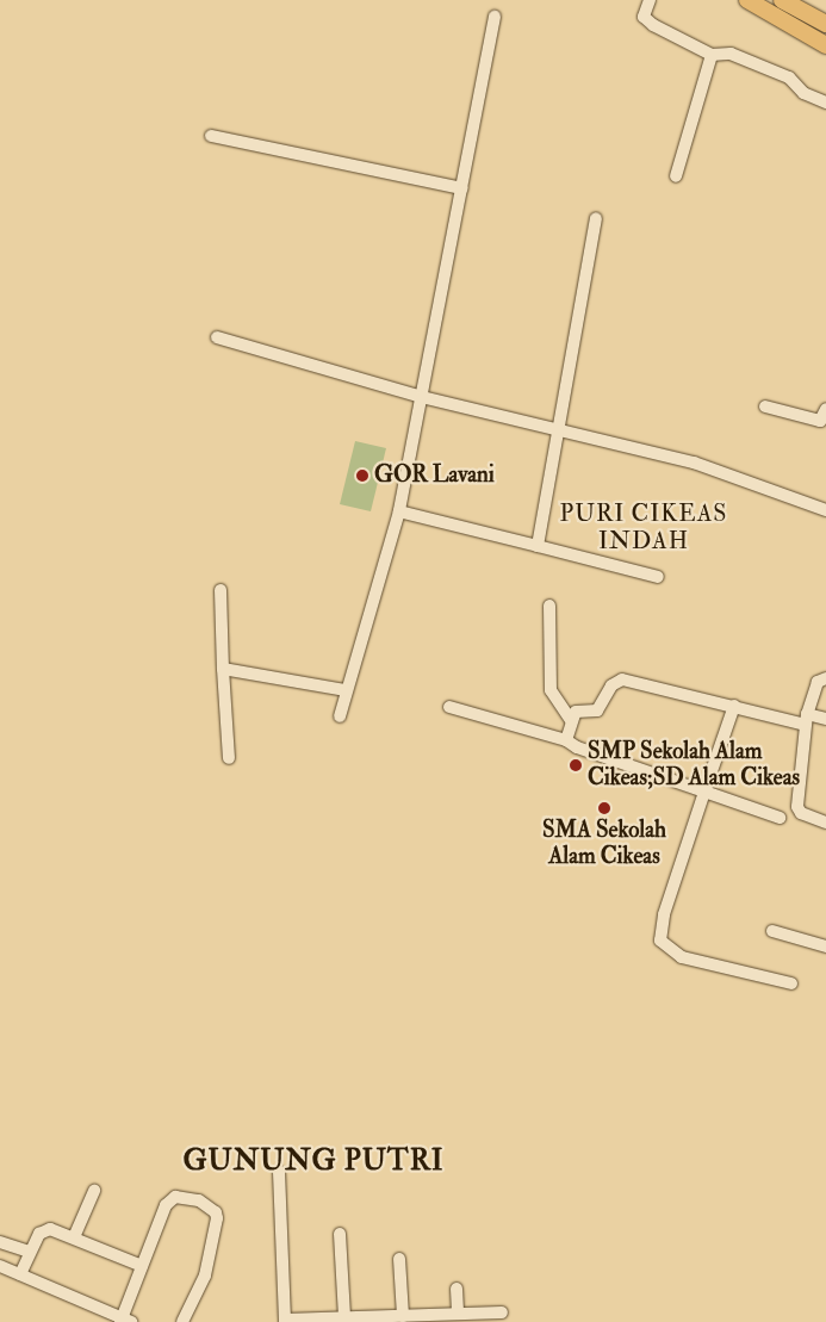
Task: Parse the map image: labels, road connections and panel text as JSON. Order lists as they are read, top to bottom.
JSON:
{
  "districts": ["PURI CIKEAS INDAH", "GUNUNG PUTRI"],
  "places": ["GOR Lavani", "SMP Sekolah Alam Cikeas;SD Alam Cikeas", "SMA Sekolah Alam Cikeas"]
}
